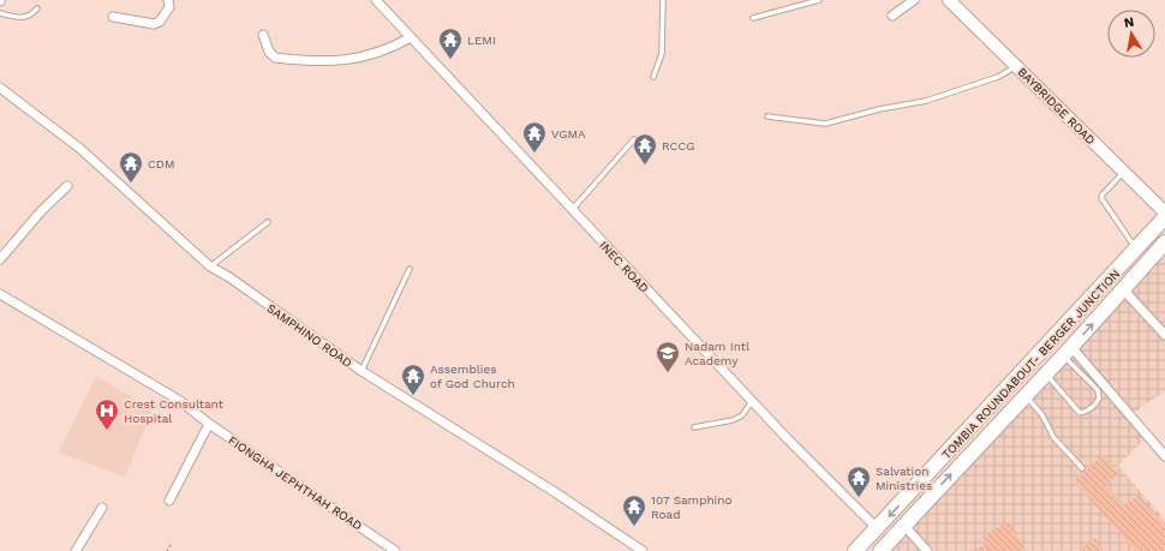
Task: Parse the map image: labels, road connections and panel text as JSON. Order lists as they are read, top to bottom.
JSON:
{
  "streets": {
    "main road": ["TOMBIA ROUNDABOUT- BERGER JUNCTION"],
    "street": [
      "BAYBRIDGE ROAD",
      "INEC ROAD",
      "SAMPHINO ROAD",
      "FIONGHA JEPHTHAH ROAD"
    ]
  },
  "crossings": [
    ["INEC ROAD", "TOMBIA ROUNDABOUT- BERGER JUNCTION"]
  ],
  "places": {
    "temple": [
      "LEMI",
      "VGMA",
      "RCCG",
      "CDM",
      "Assemblies of God Church",
      "Salvation Ministries",
      "107 Samphino Road"
    ],
    "school or university": ["Nadam Intl Academy"],
    "hospital": ["Crest Consultant Hospital"]
  },
  "north": "top"
}
